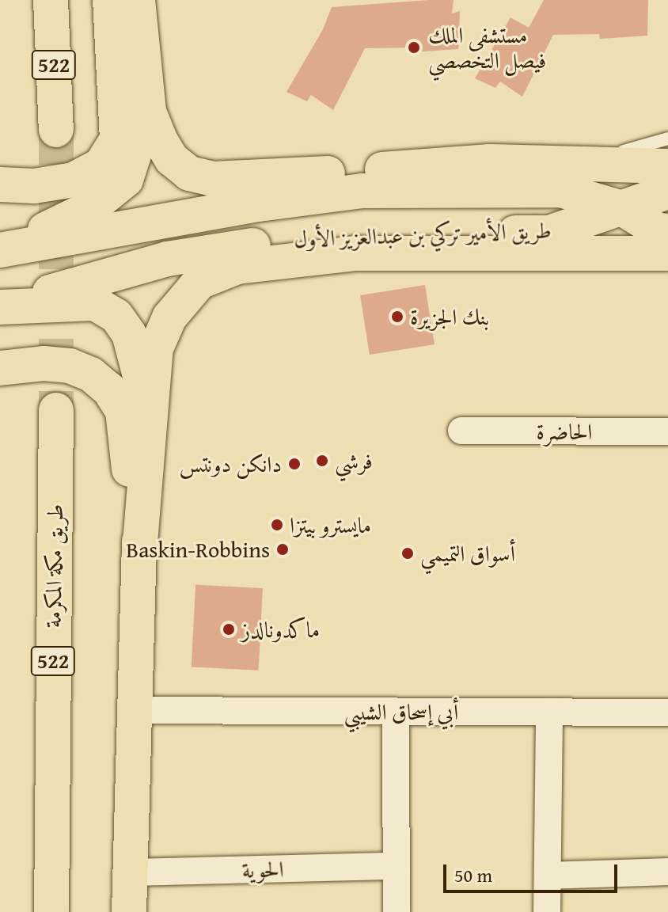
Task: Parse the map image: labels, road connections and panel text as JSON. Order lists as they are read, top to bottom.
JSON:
{
  "streets": {
    "main road": ["522", "طريق الأمير تركي بن عبدالعزيز الأول", "طريق مكة المكرمة"],
    "street": ["الحاضرة", "أبي إسحاق الشيبي", "الحوية"]
  },
  "places": [
    "مستشفى الملك فيصل التخصصي",
    "بنك الجزيرة",
    "فرشي",
    "دانكن دونتس",
    "مايسترو بيتزا",
    "Baskin-Robbins",
    "أسواق التميمي",
    "ماكدونالدز"
  ],
  "scale_bar": "50 m"
}
